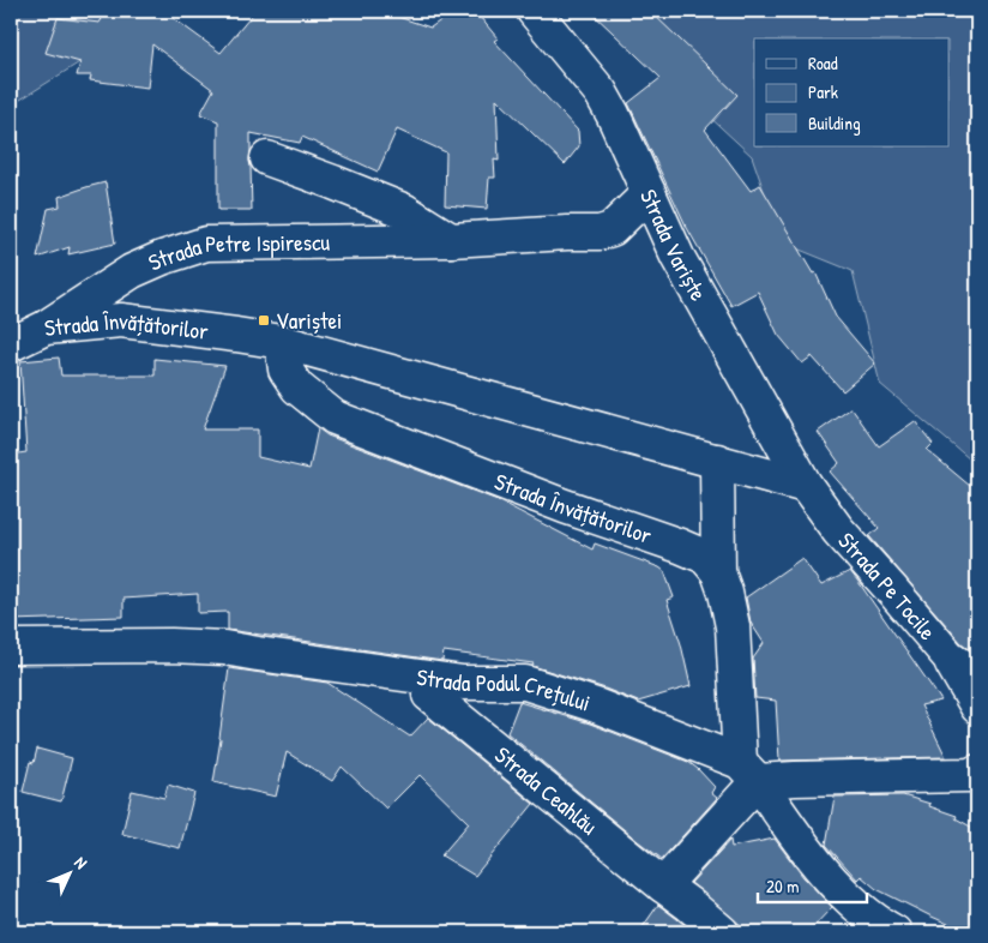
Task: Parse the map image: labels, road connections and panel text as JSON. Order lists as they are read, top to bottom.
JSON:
{
  "streets": {
    "street": [
      "Strada Variște",
      "Strada Petre Ispirescu",
      "Strada Învățătorilor",
      "Strada Pe Tocile",
      "Strada Podul Crețului",
      "Strada Ceahlău"
    ]
  },
  "crossings": [
    ["Strada Variște", "Strada Petre Ispirescu"],
    ["Strada Variște", "Strada Învățătorilor"],
    ["Strada Variște", "Strada Pe Tocile"],
    ["Strada Petre Ispirescu", "Strada Învățătorilor"],
    ["Strada Învățătorilor", "Strada Pe Tocile"]
  ],
  "places": {
    "transit": ["Variștei"]
  },
  "legend": ["Road", "Park", "Building"],
  "scale_bar": "20 m",
  "north": "top right"
}
